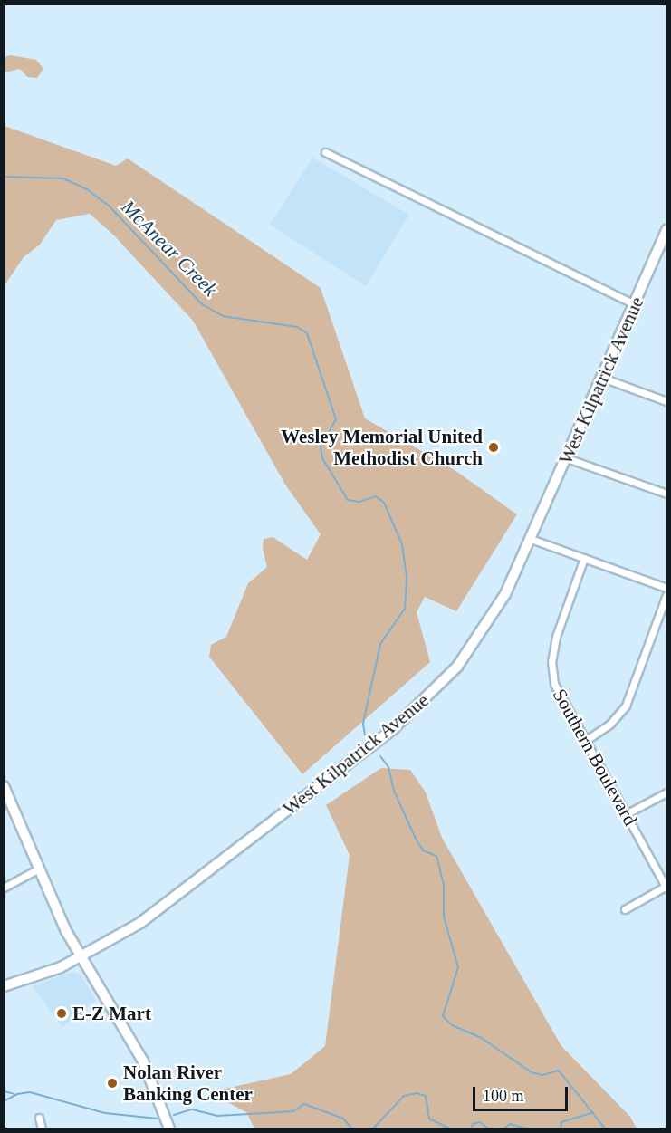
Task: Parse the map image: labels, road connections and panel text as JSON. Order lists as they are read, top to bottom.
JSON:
{
  "streets": {
    "main road": ["West Kilpatrick Avenue"],
    "street": ["Southern Boulevard"]
  },
  "water": ["McAnear Creek"],
  "places": ["Wesley Memorial United Methodist Church", "E-Z Mart", "Nolan River Banking Center"],
  "scale_bar": "100 m"
}
